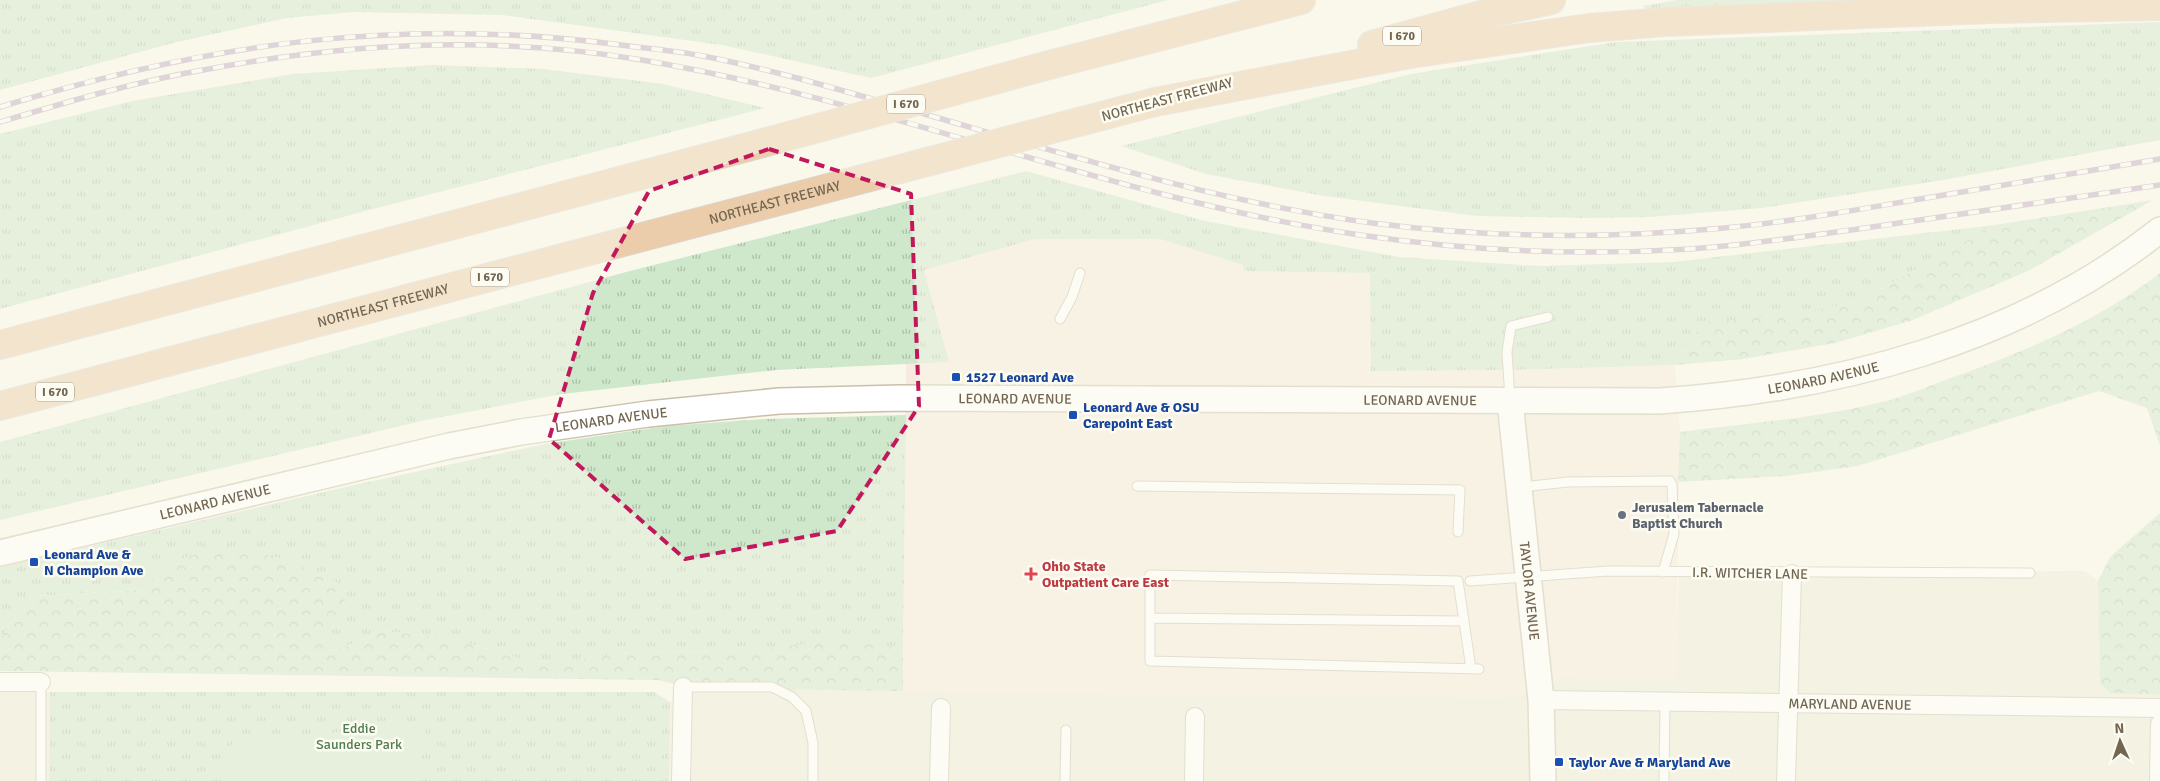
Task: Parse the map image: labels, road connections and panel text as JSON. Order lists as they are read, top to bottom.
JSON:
{
  "streets": {
    "highway": ["I 670", "NORTHEAST FREEWAY"],
    "street": ["LEONARD AVENUE", "TAYLOR AVENUE", "MARYLAND AVENUE"],
    "lane": ["I.R. WITCHER LANE"]
  },
  "crossings": [
    ["LEONARD AVENUE", "TAYLOR AVENUE"],
    ["I.R. WITCHER LANE", "TAYLOR AVENUE"],
    ["TAYLOR AVENUE", "MARYLAND AVENUE"]
  ],
  "parks": ["Eddie Saunders Park"],
  "places": {
    "transit": [
      "1527 Leonard Ave",
      "Leonard Ave & OSU Carepoint East",
      "Leonard Ave & N Champion Ave",
      "Taylor Ave & Maryland Ave"
    ],
    "other": ["Jerusalem Tabernacle Baptist Church"],
    "health": ["Ohio State Outpatient Care East"]
  },
  "north": "top"
}
